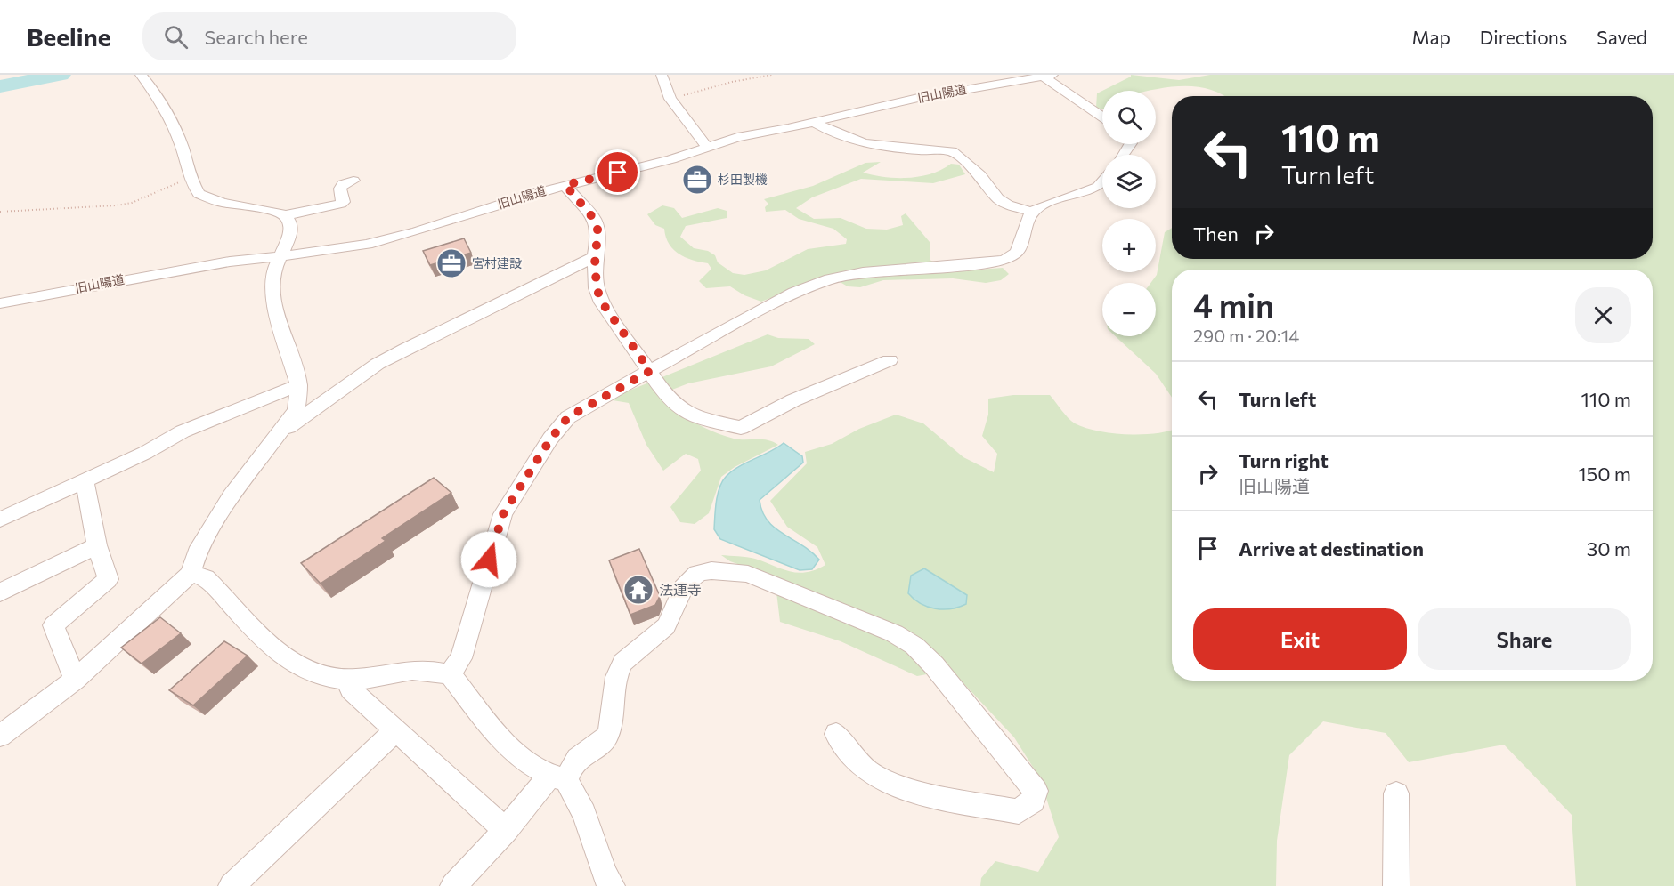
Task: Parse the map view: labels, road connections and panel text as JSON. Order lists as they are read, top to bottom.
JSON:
{
  "streets": {
    "street": ["旧山陽道"]
  },
  "places": {
    "office": ["杉田製機", "宮村建設"],
    "temple": ["法連寺"]
  },
  "page": {
    "header": "Beeline",
    "search": "Search here",
    "nav": ["Map", "Directions", "Saved"],
    "map_buttons": ["+", "−"],
    "turn": ["110 m", "Turn left"],
    "then": "Then",
    "heading": ["4 min", "290 m · 20:14"],
    "list": [
      {
        "name": "Turn left",
        "value": "110 m"
      },
      {
        "name": "Turn right",
        "note": "旧山陽道",
        "value": "150 m"
      },
      {
        "name": "Arrive at destination",
        "value": "30 m"
      }
    ],
    "buttons": ["Exit", "Share"]
  }
}
